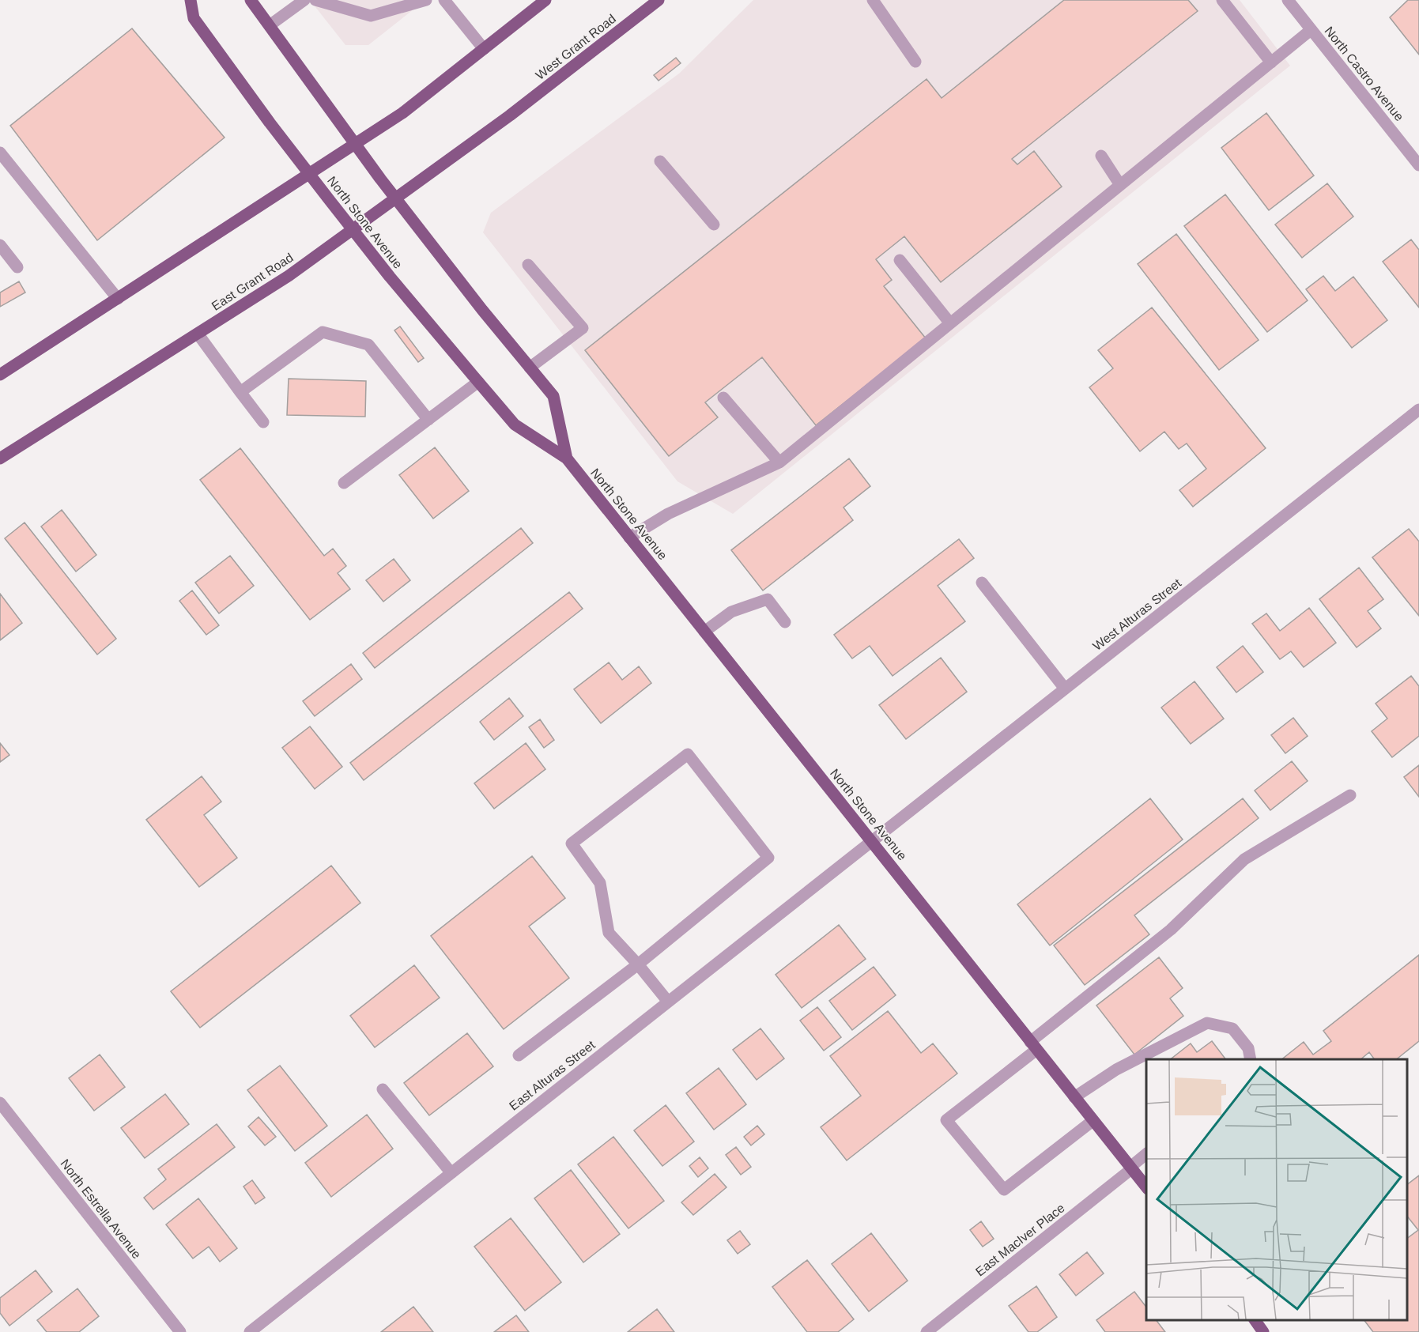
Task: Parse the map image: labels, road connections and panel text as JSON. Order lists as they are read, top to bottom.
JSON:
{
  "streets": {
    "main road": ["West Grant Road", "North Stone Avenue", "East Grant Road"],
    "street": [
      "North Castro Avenue",
      "West Alturas Street",
      "East Alturas Street",
      "North Estrella Avenue",
      "East MacIver Place"
    ]
  },
  "crossings": [
    ["West Grant Road", "East Grant Road"],
    ["North Stone Avenue", "East Grant Road"],
    ["North Stone Avenue", "West Alturas Street"],
    ["North Stone Avenue", "East Alturas Street"],
    ["North Stone Avenue", "East MacIver Place"],
    ["West Alturas Street", "East Alturas Street"]
  ]
}
